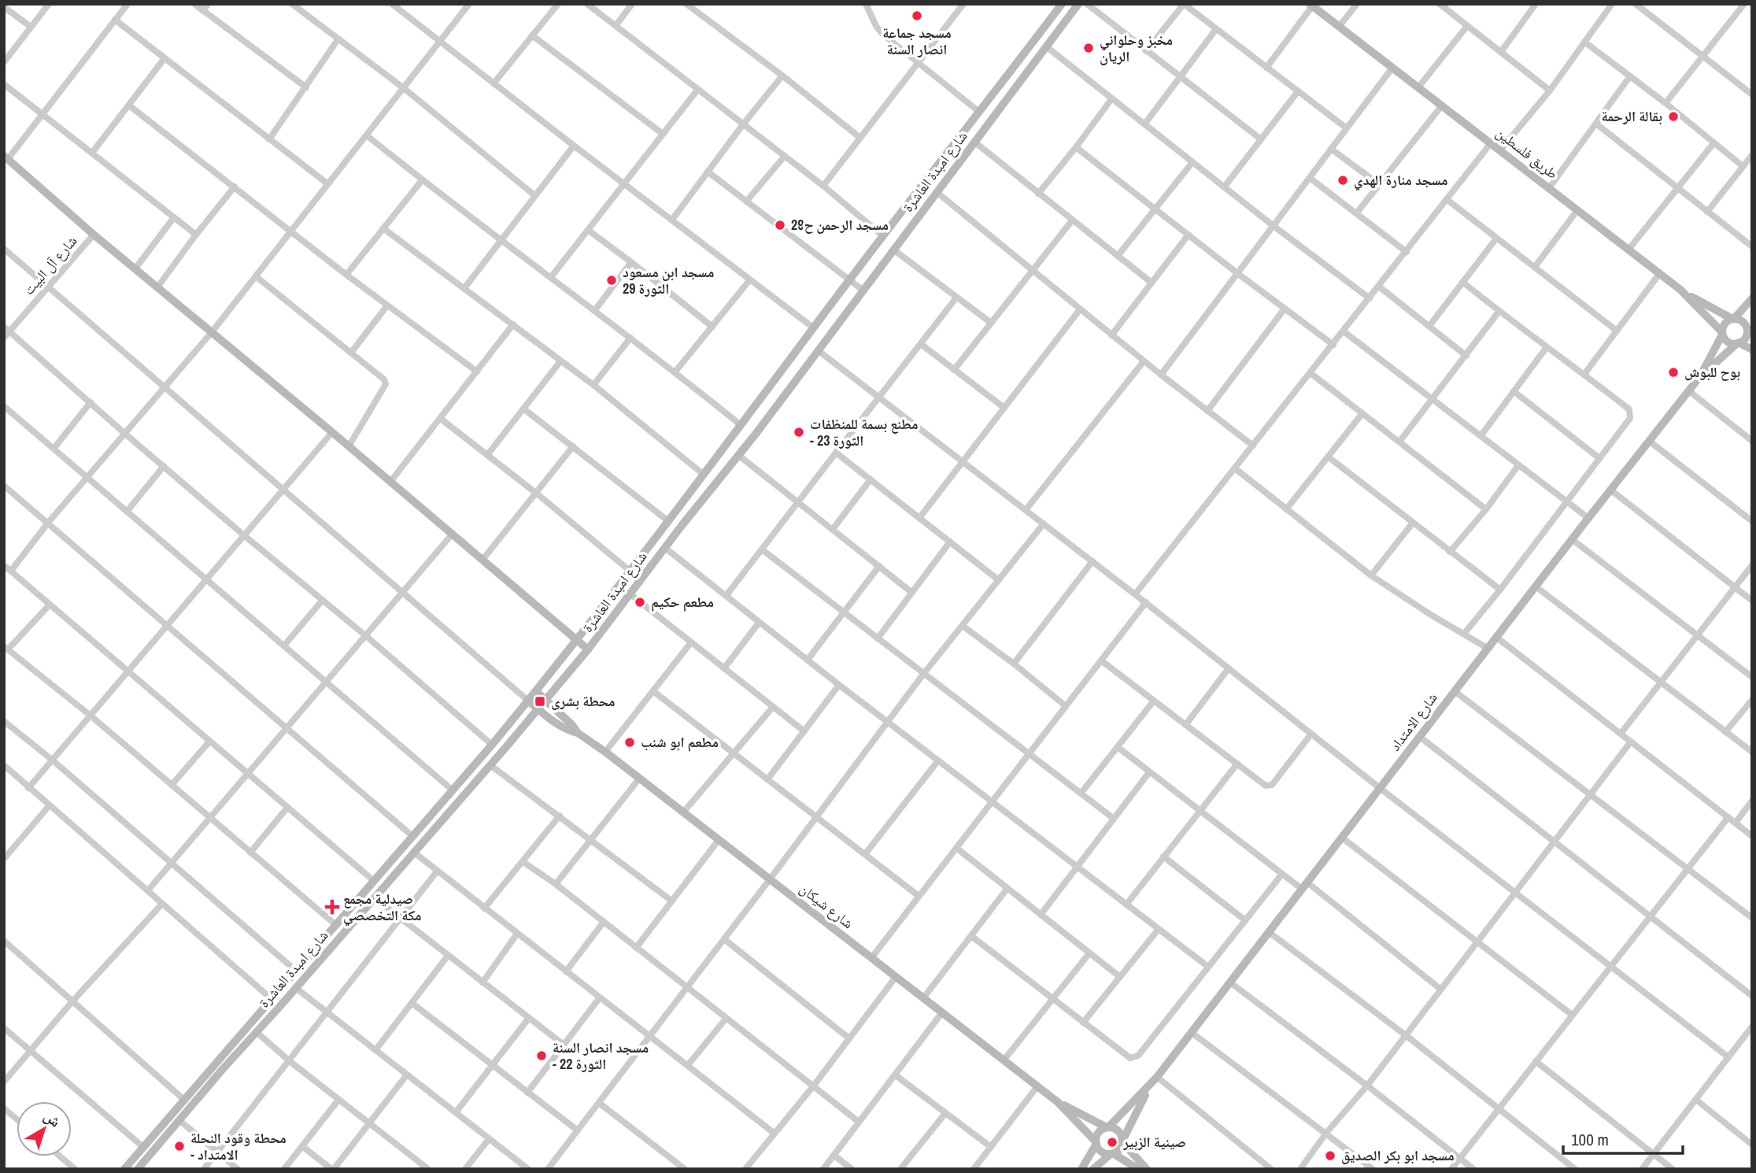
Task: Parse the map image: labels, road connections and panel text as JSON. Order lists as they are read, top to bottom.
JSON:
{
  "streets": {
    "street": [
      "طريق فلسطين",
      "شارع امبدة العاشرة",
      "شارع آل البيت",
      "شارع الامتداد",
      "شارع شيكان"
    ]
  },
  "crossings": [
    ["طريق فلسطين", "شارع الامتداد"],
    ["شارع امبدة العاشرة", "شارع شيكان"],
    ["شارع الامتداد", "شارع شيكان"]
  ],
  "places": {
    "other": [
      "مسجد جماعة انصار السنة",
      "مخبز وحلواني الريان",
      "بقالة الرحمة",
      "مسجد منارة الهدي",
      "مسجد الرحمن ح29",
      "مسجد ابن مسعود الثورة 29",
      "بوح للبوش",
      "مطنع بسمة للمنظفات - الثورة 23",
      "مطعم حكيم",
      "مطعم ابو شنب",
      "مسجد انصار السنة - الثورة 22",
      "صينية الزبير",
      "محطة وقود النحلة - الامتداد",
      "مسجد ابو بكر الصديق"
    ],
    "transit": ["محطة بشرى"],
    "health": ["صيدلية مجمع مكة التخصصي"]
  },
  "scale_bar": "100 m",
  "north": "top right"
}
